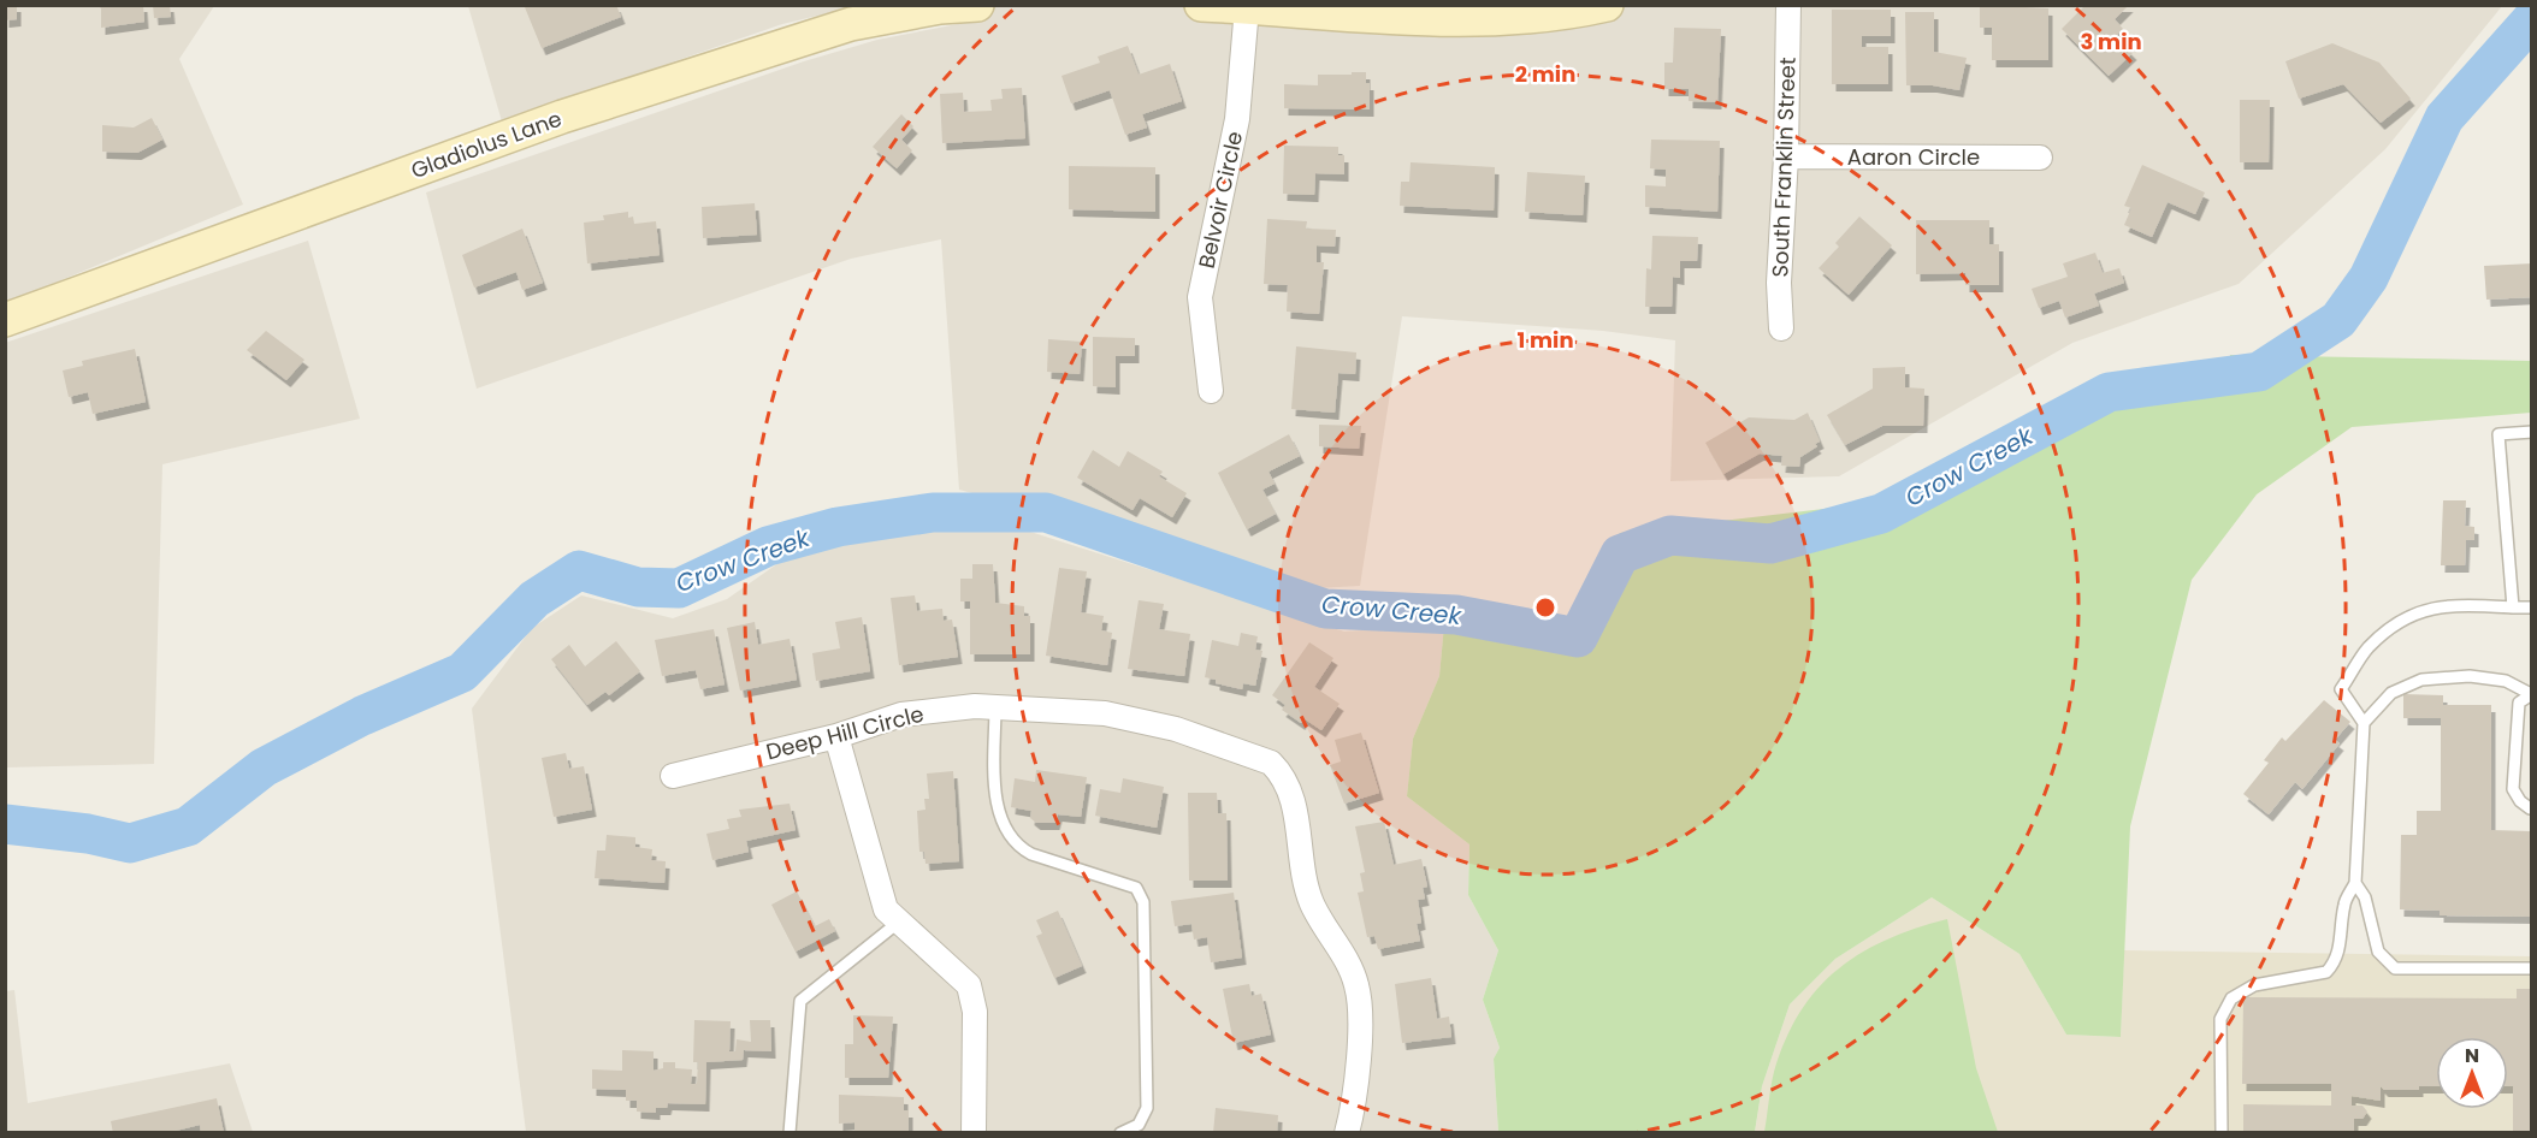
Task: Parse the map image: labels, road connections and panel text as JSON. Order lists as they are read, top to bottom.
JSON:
{
  "streets": {
    "street": [
      "Gladiolus Lane",
      "Aaron Circle",
      "South Franklin Street",
      "Belvoir Circle",
      "Deep Hill Circle"
    ]
  },
  "crossings": [
    ["Aaron Circle", "South Franklin Street"]
  ],
  "water": ["Crow Creek"],
  "north": "top",
  "rings": ["3 min", "2 min", "1 min"]
}
